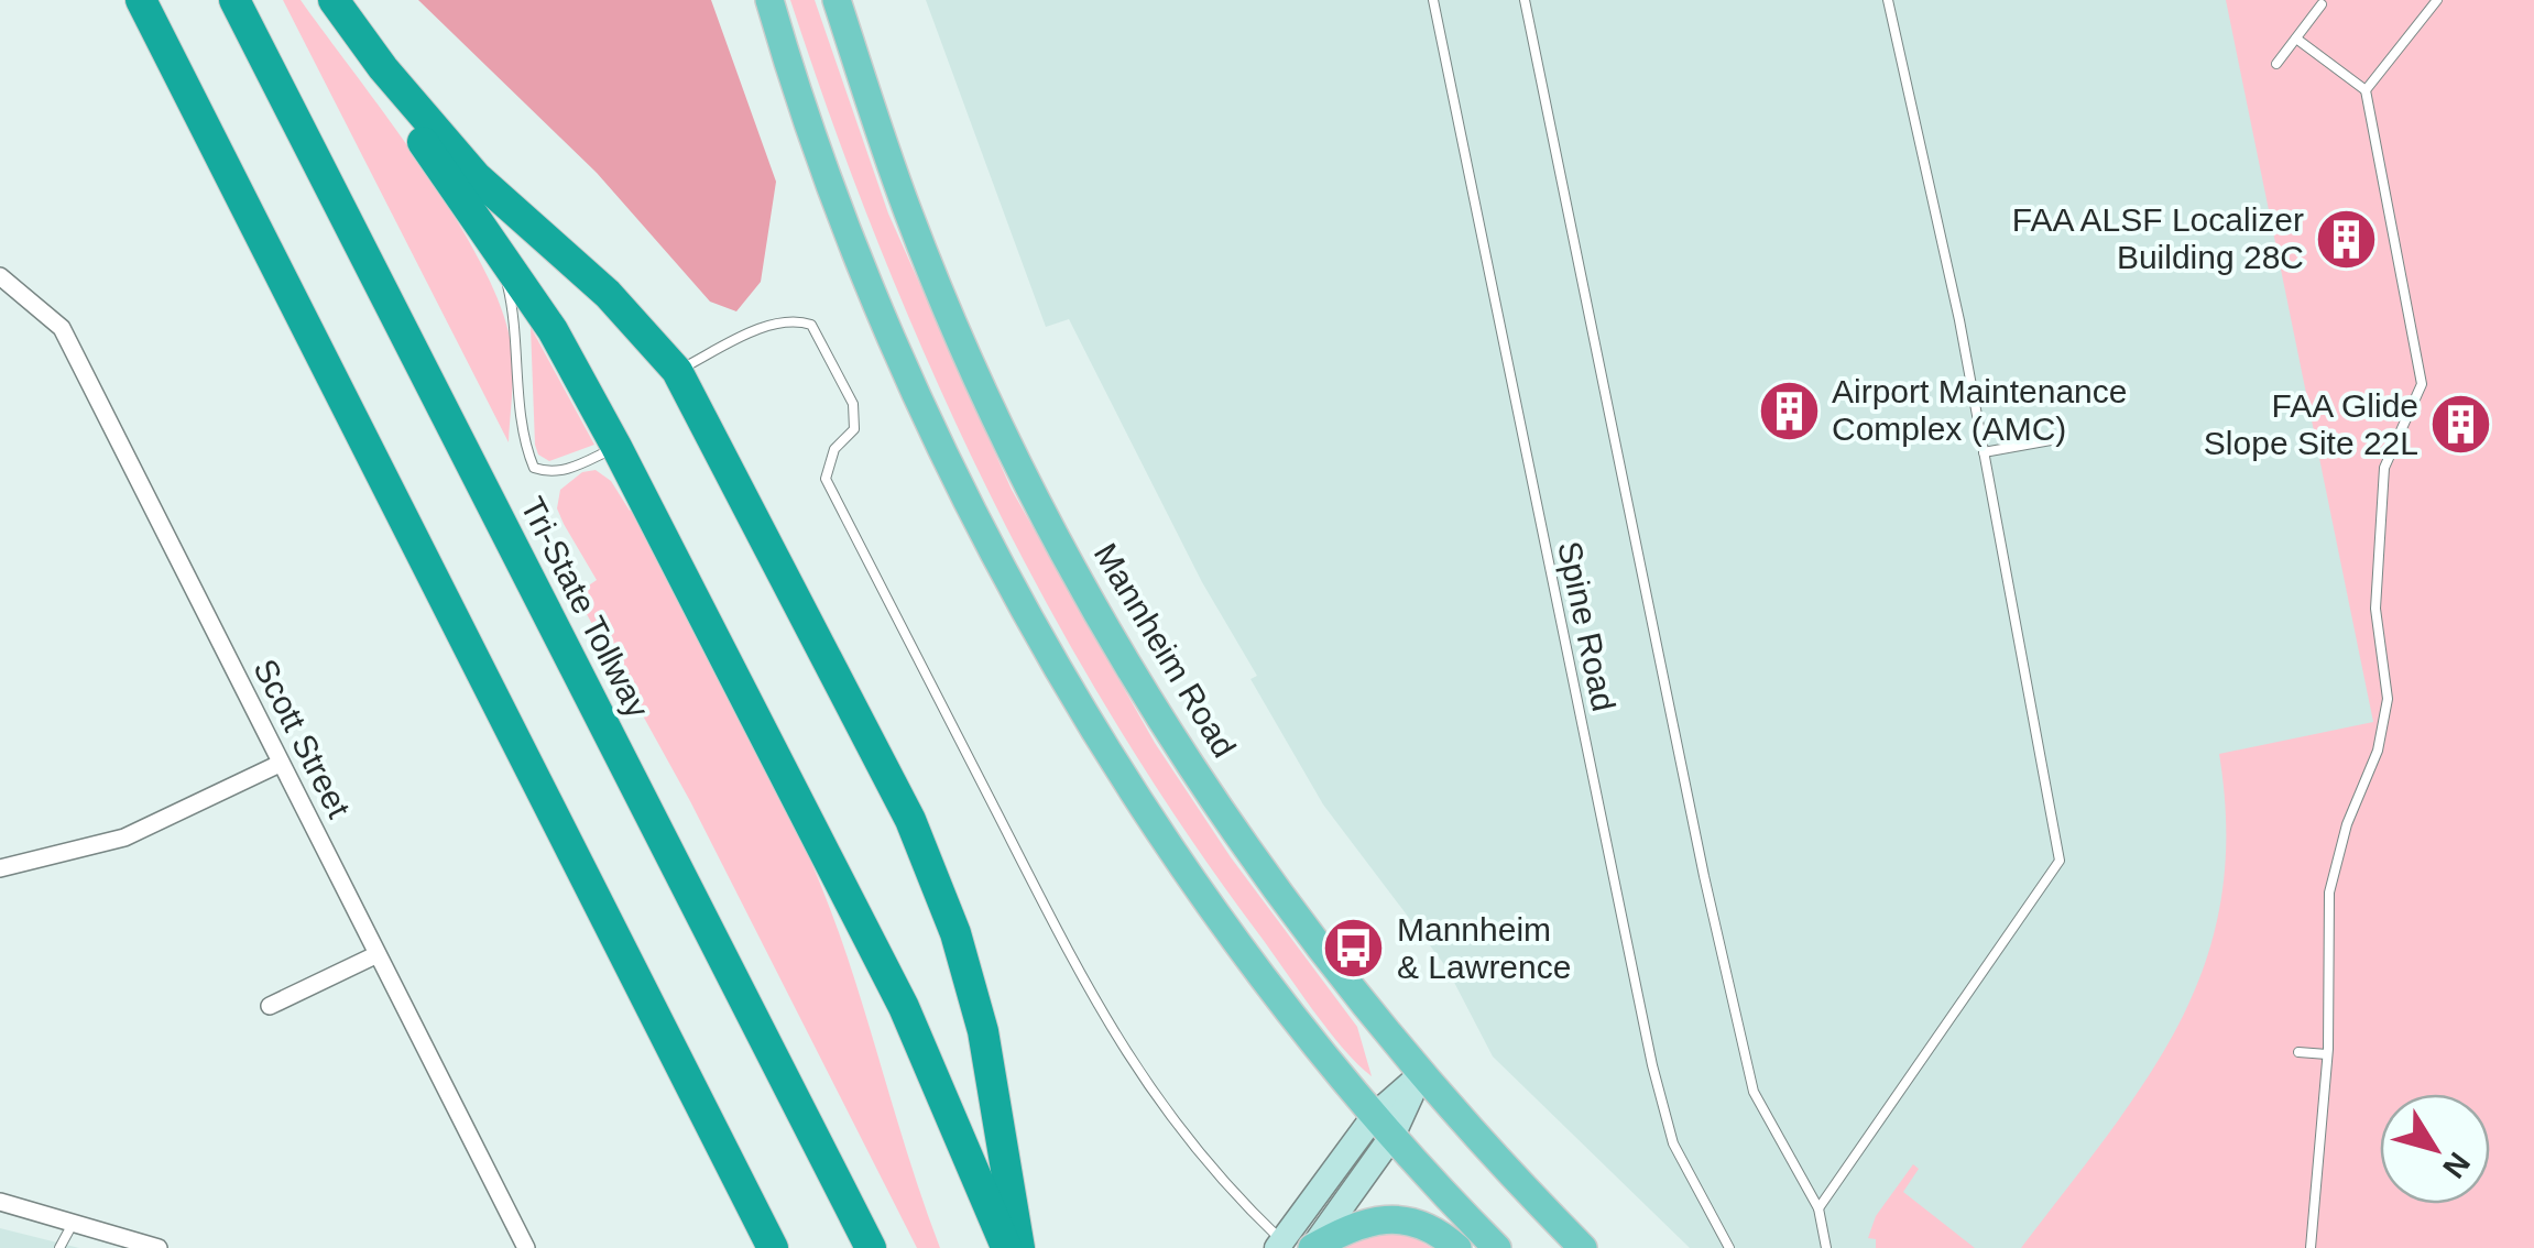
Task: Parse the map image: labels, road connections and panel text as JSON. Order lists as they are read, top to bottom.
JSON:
{
  "streets": {
    "highway": ["Tri-State Tollway"],
    "main road": ["Mannheim Road"],
    "street": ["Scott Street"],
    "lane": ["Spine Road"]
  },
  "places": {
    "building": ["FAA ALSF Localizer Building 28C", "Airport Maintenance Complex (AMC)", "FAA Glide Slope Site 22L"],
    "bus stop": ["Mannheim & Lawrence"]
  },
  "north": "bottom right"
}
